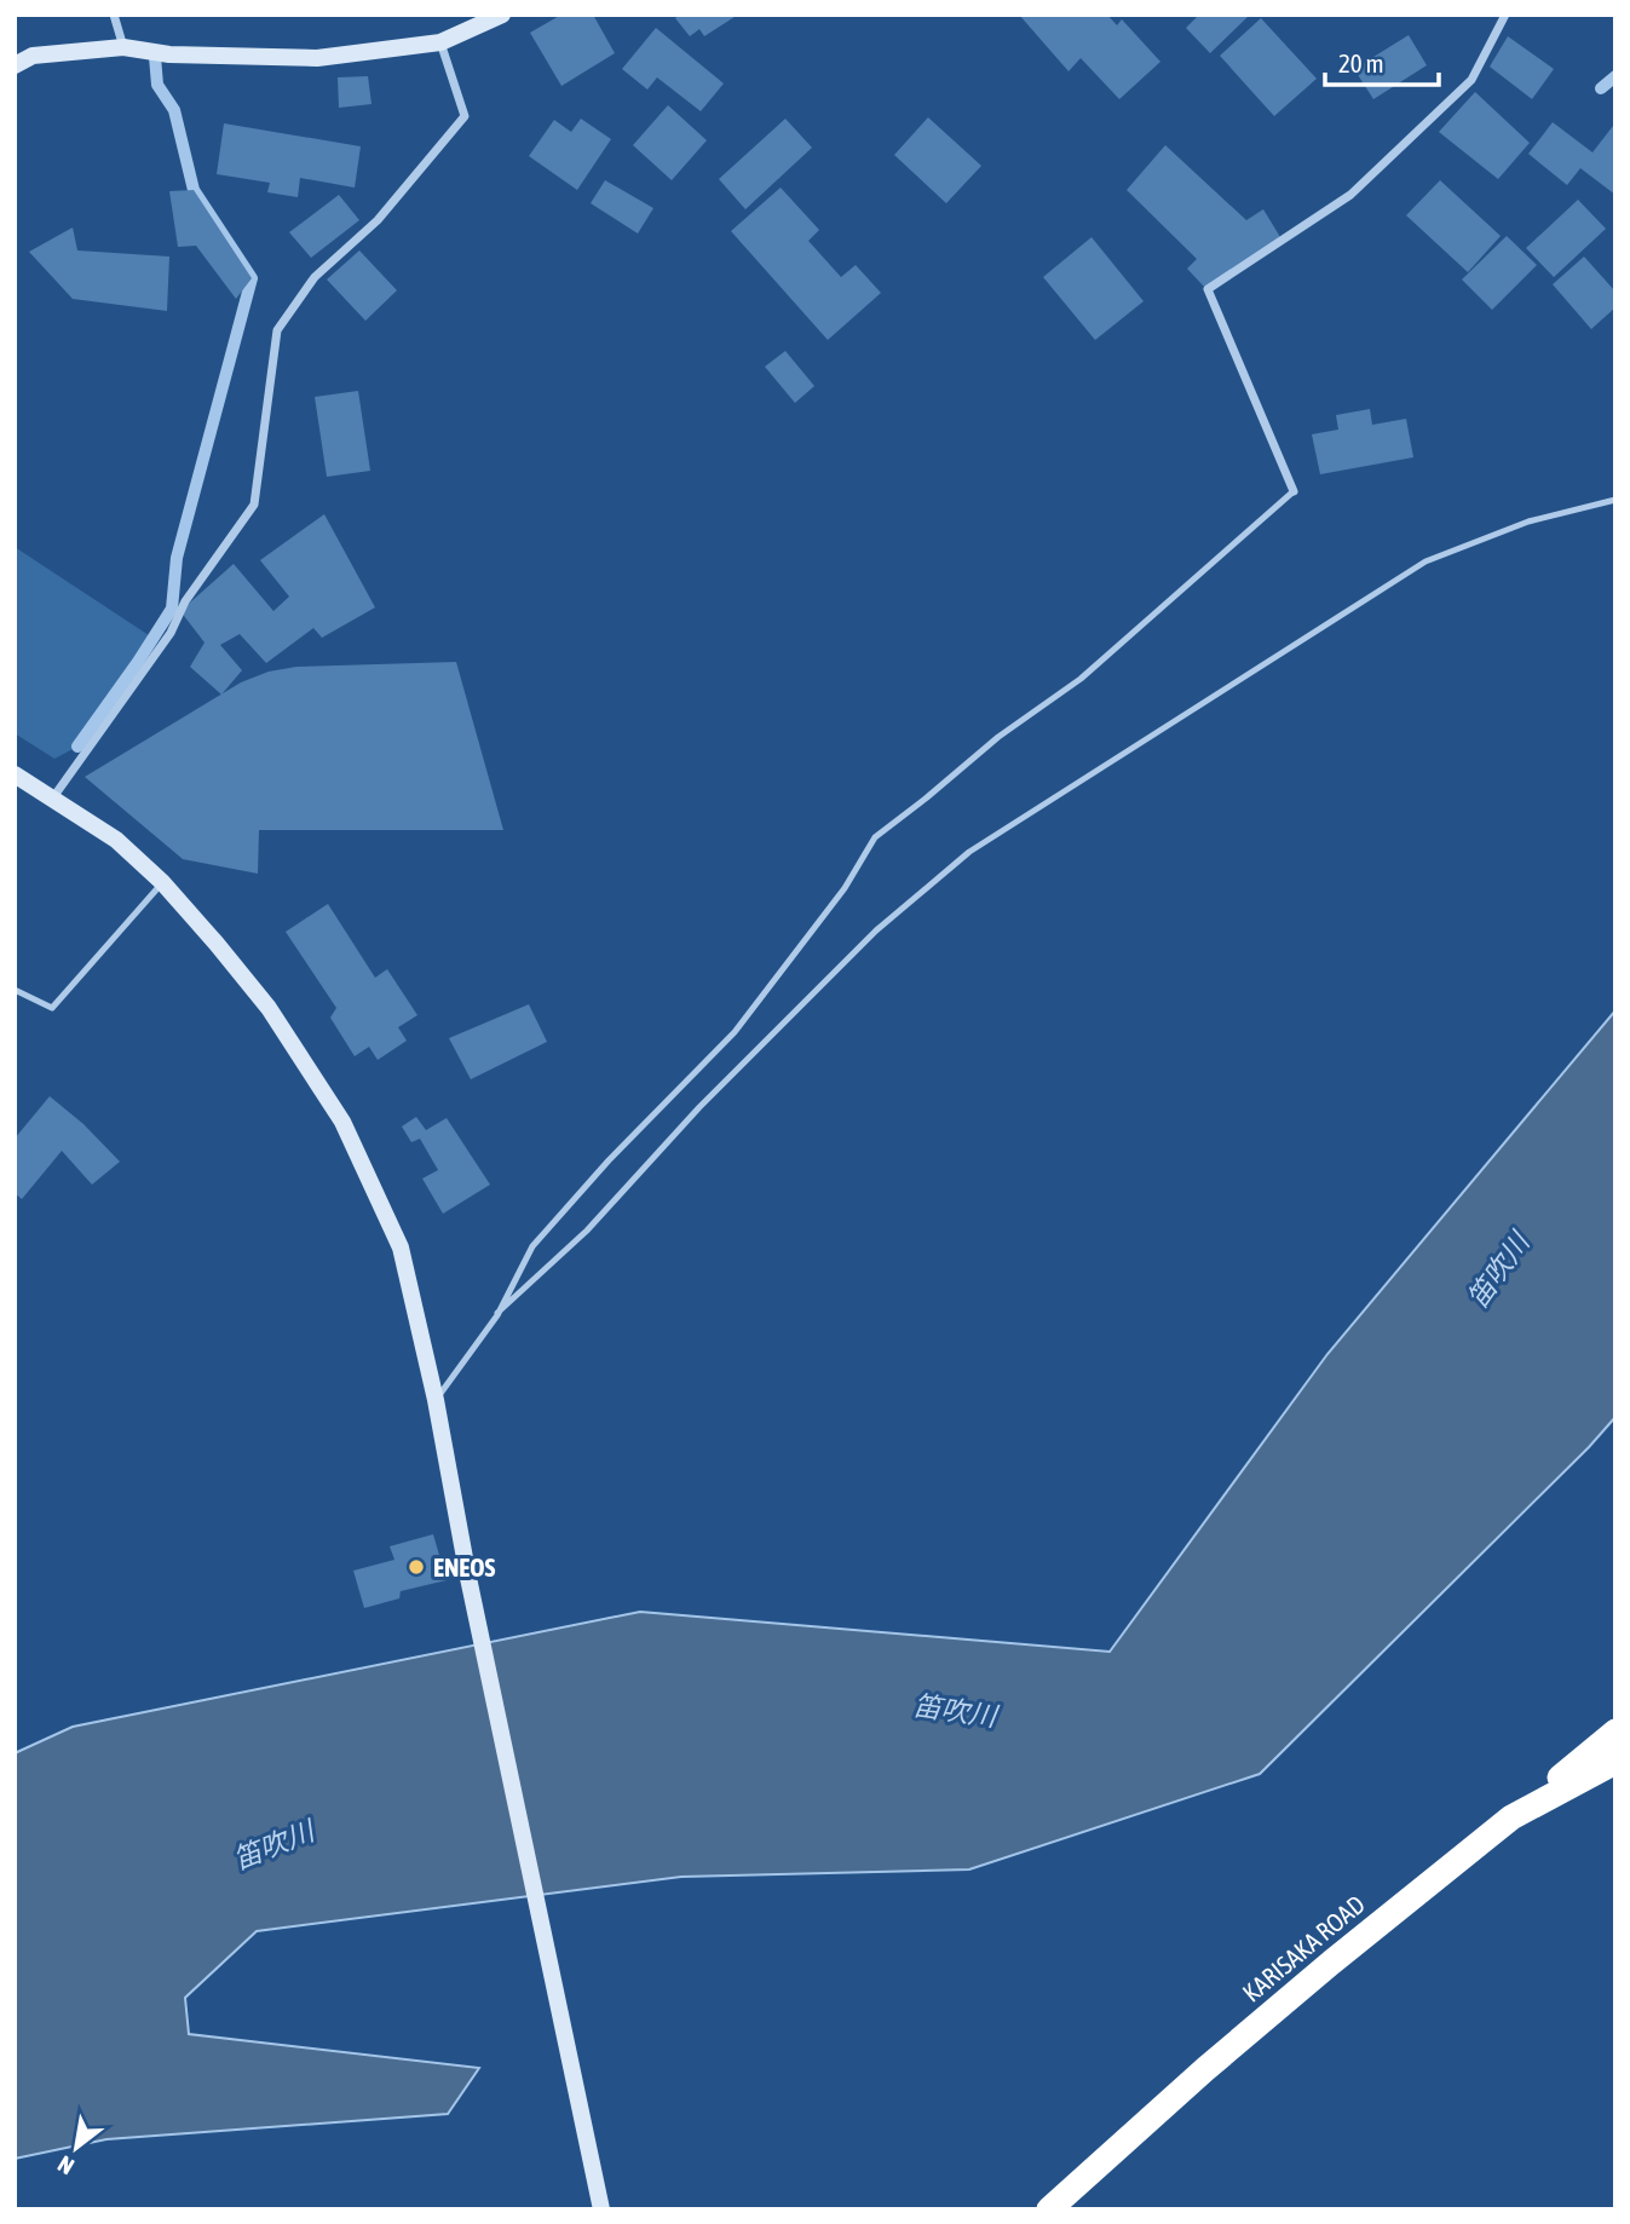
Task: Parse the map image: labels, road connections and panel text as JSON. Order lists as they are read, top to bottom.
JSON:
{
  "streets": {
    "highway": ["KARISAKA ROAD"]
  },
  "water": ["笛吹川"],
  "places": ["ENEOS"],
  "scale_bar": "20 m",
  "north": "bottom left"
}
